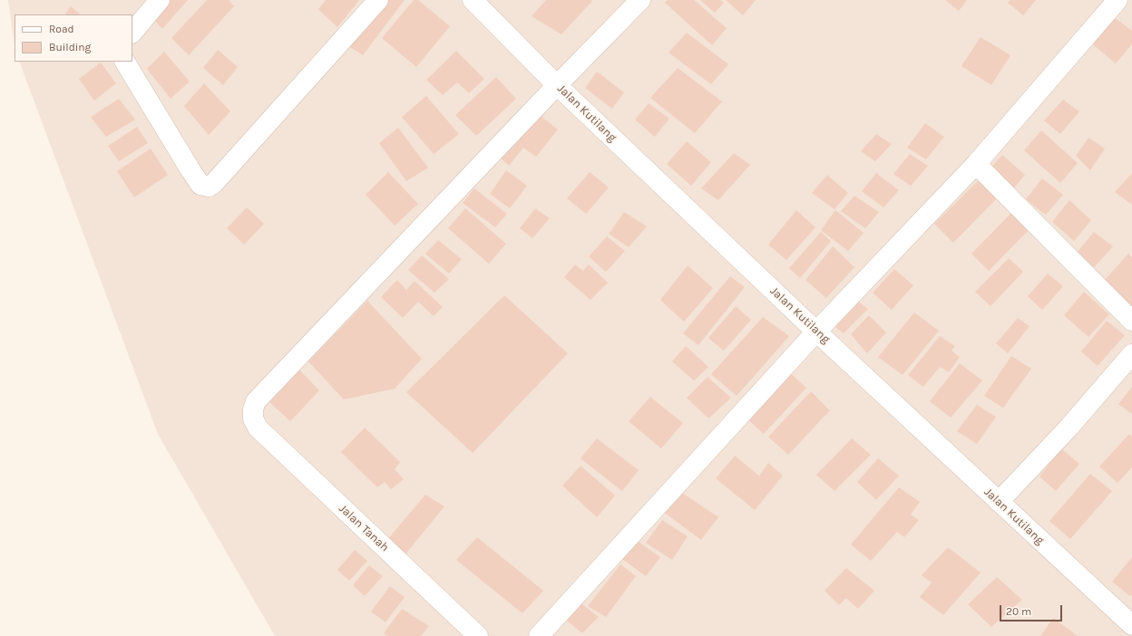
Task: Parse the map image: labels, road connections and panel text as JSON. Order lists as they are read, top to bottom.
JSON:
{
  "streets": {
    "street": ["Jalan Kutilang", "Jalan Tanah"]
  },
  "crossings": [
    ["Jalan Kutilang", "Jalan Tanah"]
  ],
  "legend": ["Road", "Building"],
  "scale_bar": "20 m"
}
